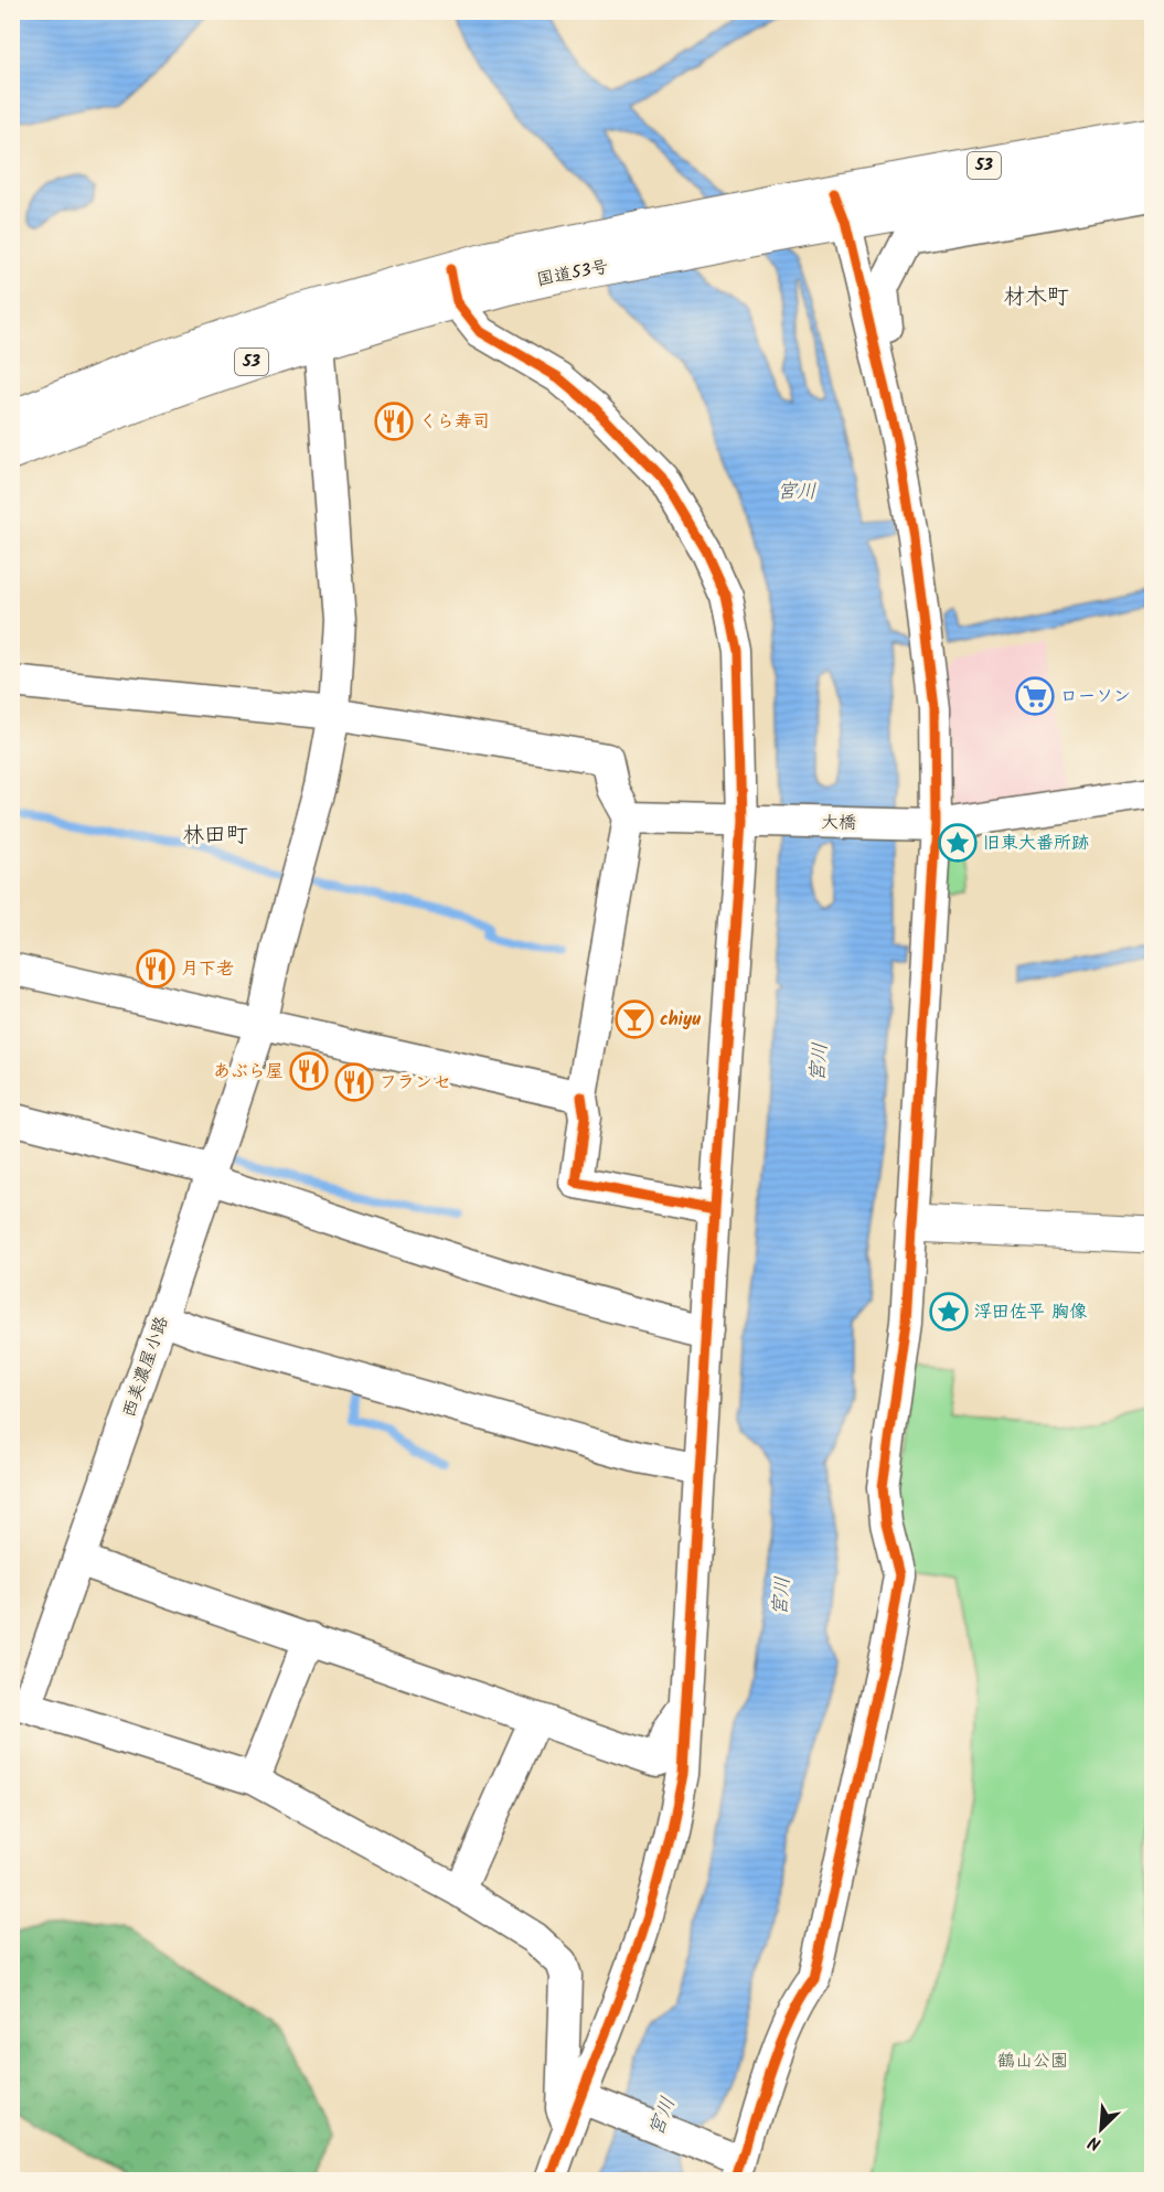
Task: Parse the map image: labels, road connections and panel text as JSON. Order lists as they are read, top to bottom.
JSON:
{
  "streets": {
    "main road": ["53", "国道53号"],
    "street": ["大橋", "西美濃屋小路"]
  },
  "crossings": [
    ["国道53号", "西美濃屋小路"]
  ],
  "districts": ["材木町", "林田町"],
  "water": ["宮川"],
  "parks": ["鶴山公園"],
  "places": {
    "restaurant": [
      "くら寿司",
      "月下老",
      "あぶら屋",
      "フランセ"
    ],
    "supermarket": ["ローソン"],
    "place": ["旧東大番所跡", "浮田佐平 胸像"],
    "bar": ["chiyu"]
  },
  "north": "bottom left"
}
